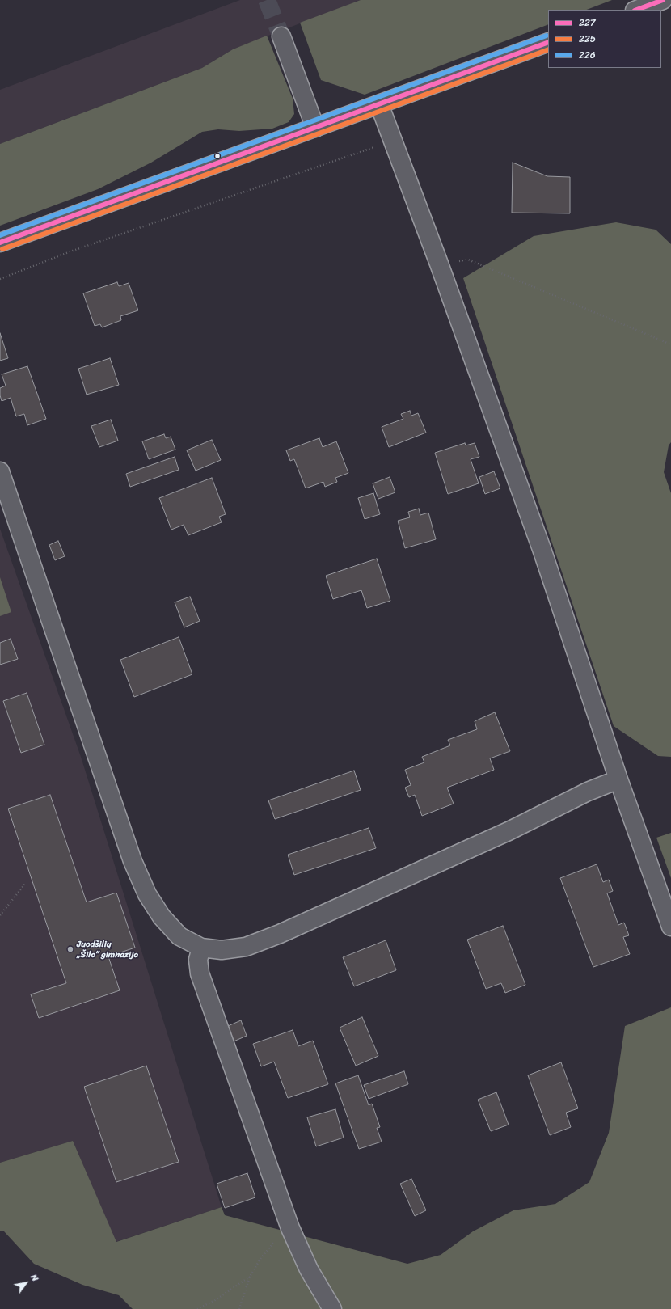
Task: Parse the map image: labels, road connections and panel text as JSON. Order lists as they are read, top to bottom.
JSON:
{
  "places": ["Juodšilių „Šilo“ gimnazija"],
  "lines": ["transit line 227", "transit line 226", "transit line 225"],
  "legend": ["227", "225", "226"],
  "north": "top right"
}
